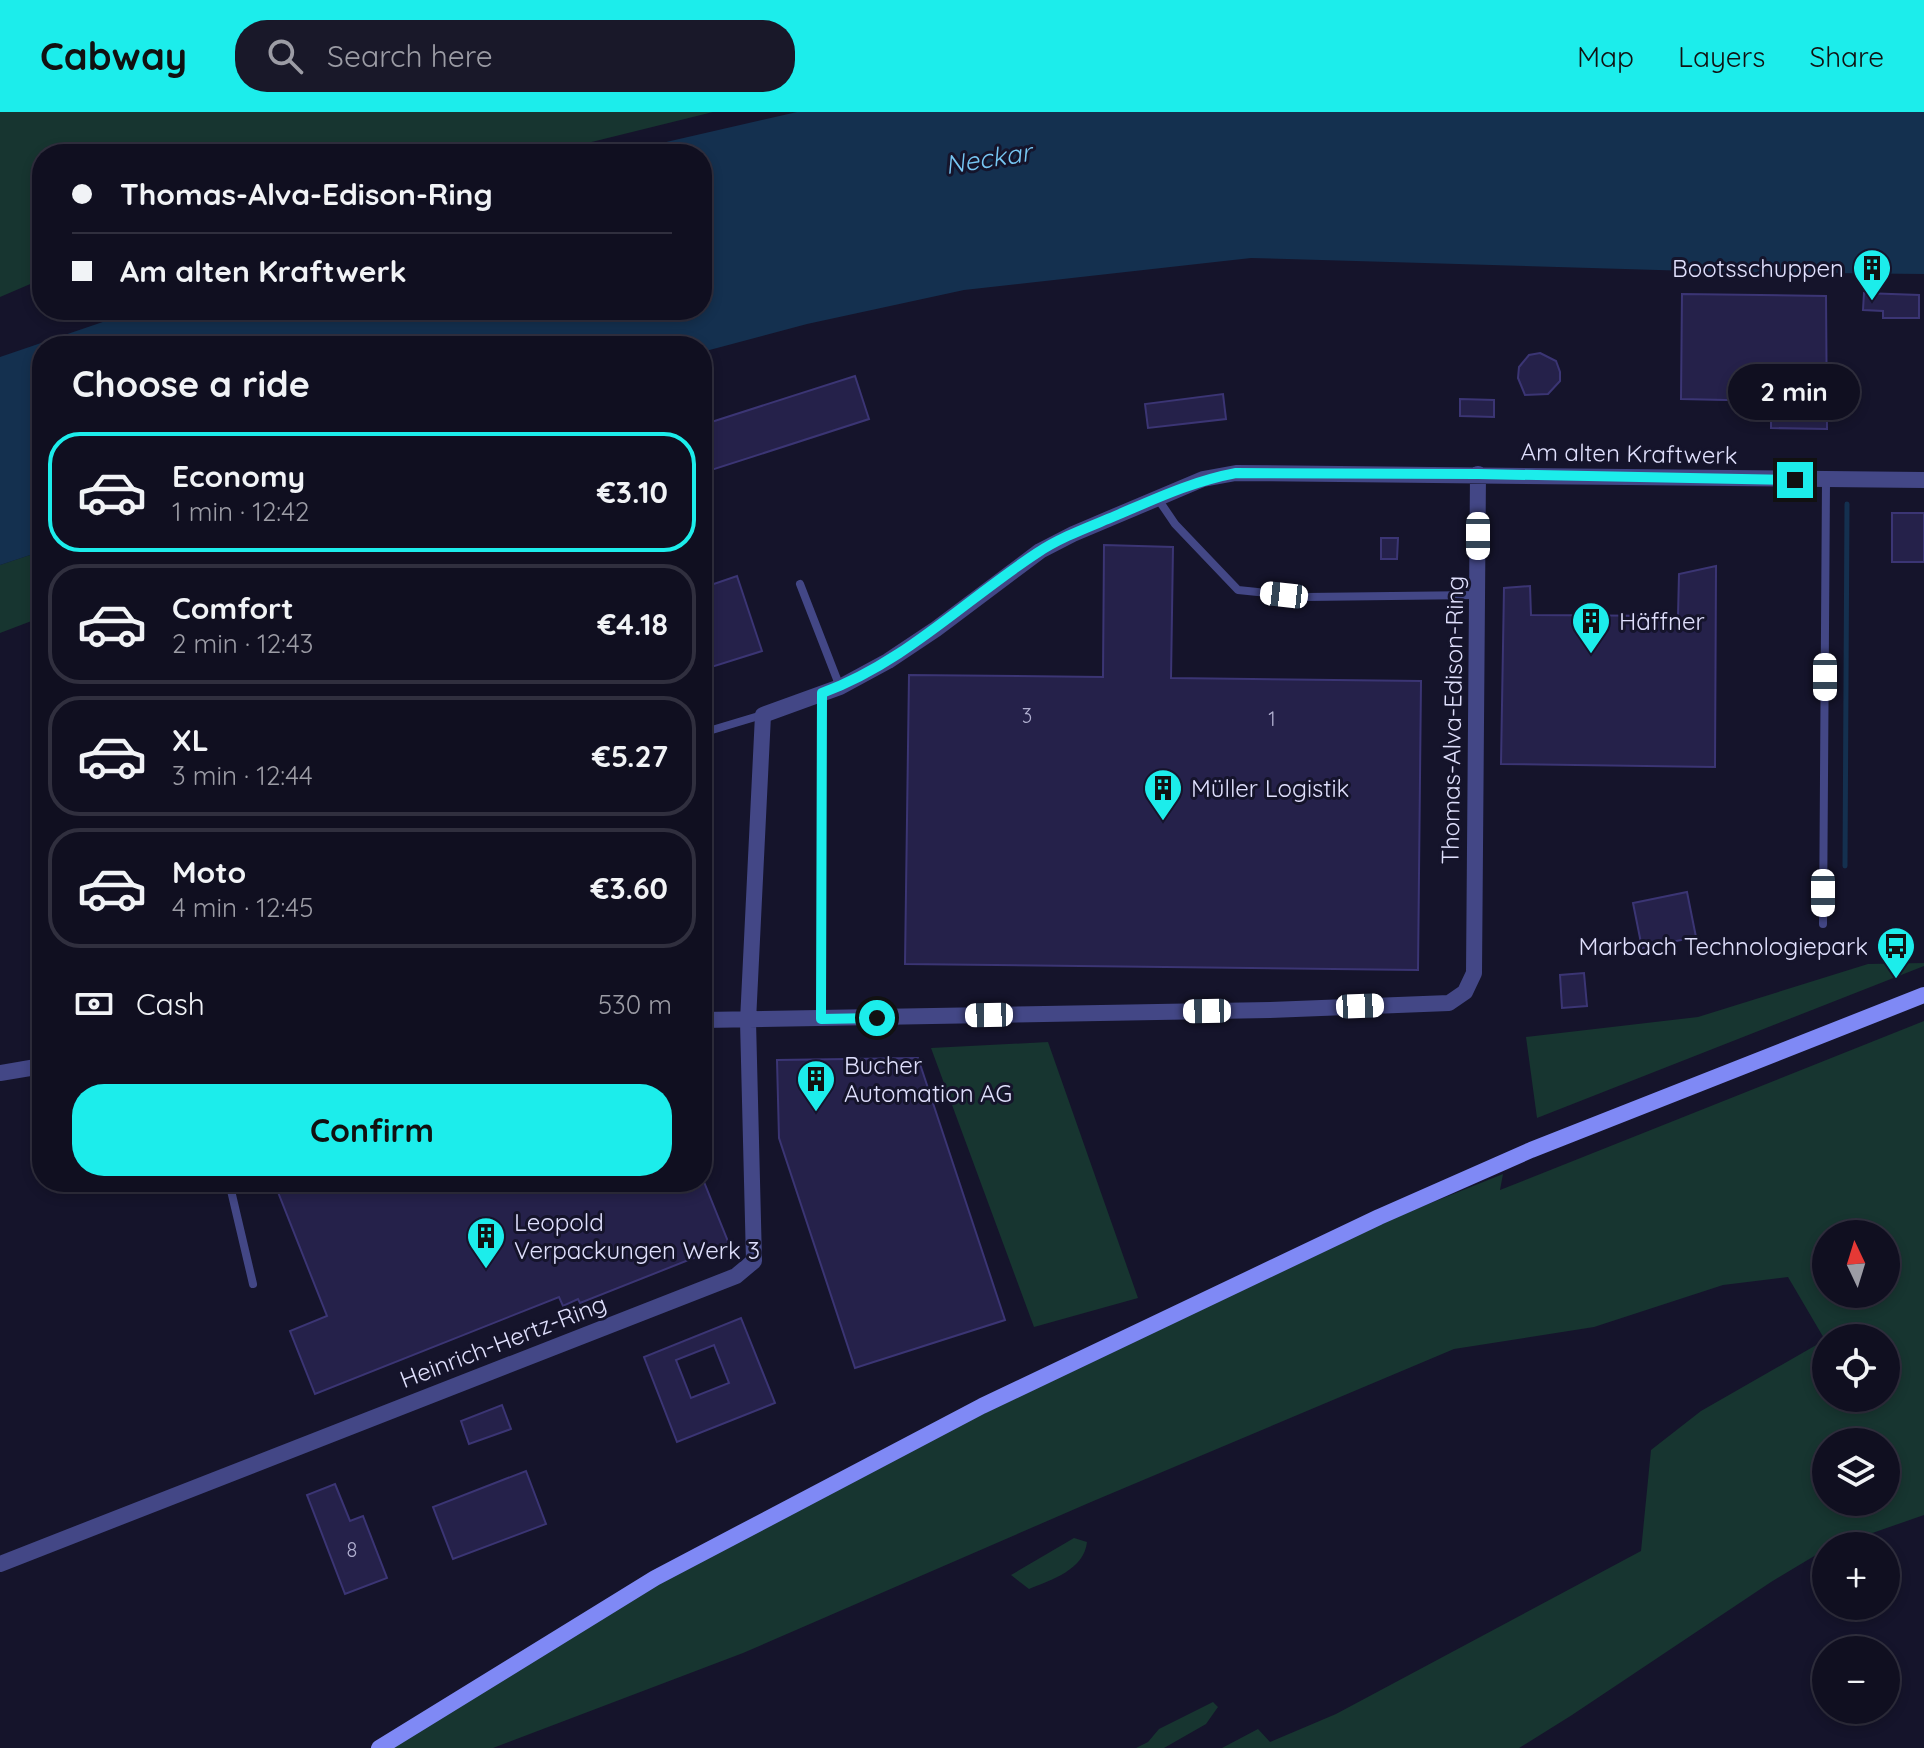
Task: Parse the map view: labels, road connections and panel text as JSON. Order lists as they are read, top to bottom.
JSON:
{
  "streets": {
    "street": ["Am alten Kraftwerk", "Thomas-Alva-Edison-Ring", "Heinrich-Hertz-Ring"]
  },
  "crossings": [
    ["Am alten Kraftwerk", "Thomas-Alva-Edison-Ring"],
    ["Thomas-Alva-Edison-Ring", "Heinrich-Hertz-Ring"]
  ],
  "water": ["Neckar"],
  "places": {
    "building": [
      "Bootsschuppen",
      "Häffner",
      "Müller Logistik",
      "Bucher Automation AG",
      "Leopold Verpackungen Werk 3"
    ],
    "bus stop": ["Marbach Technologiepark"]
  },
  "house_numbers": ["3", "1", "8"],
  "north": "top",
  "page": {
    "header": "Cabway",
    "search": "Search here",
    "nav": ["Map", "Layers", "Share"],
    "banner": ["Thomas-Alva-Edison-Ring", "Am alten Kraftwerk"],
    "heading": "Choose a ride",
    "bubble": "2 min",
    "list": [
      {
        "name": "Economy",
        "note": "1 min · 12:42",
        "value": "€3.10"
      },
      {
        "name": "Comfort",
        "note": "2 min · 12:43",
        "value": "€4.18"
      },
      {
        "name": "XL",
        "note": "3 min · 12:44",
        "value": "€5.27"
      },
      {
        "name": "Moto",
        "note": "4 min · 12:45",
        "value": "€3.60"
      }
    ],
    "pay": ["Cash", "530 m"],
    "buttons": "Confirm",
    "map_buttons": ["+", "−"]
  }
}
